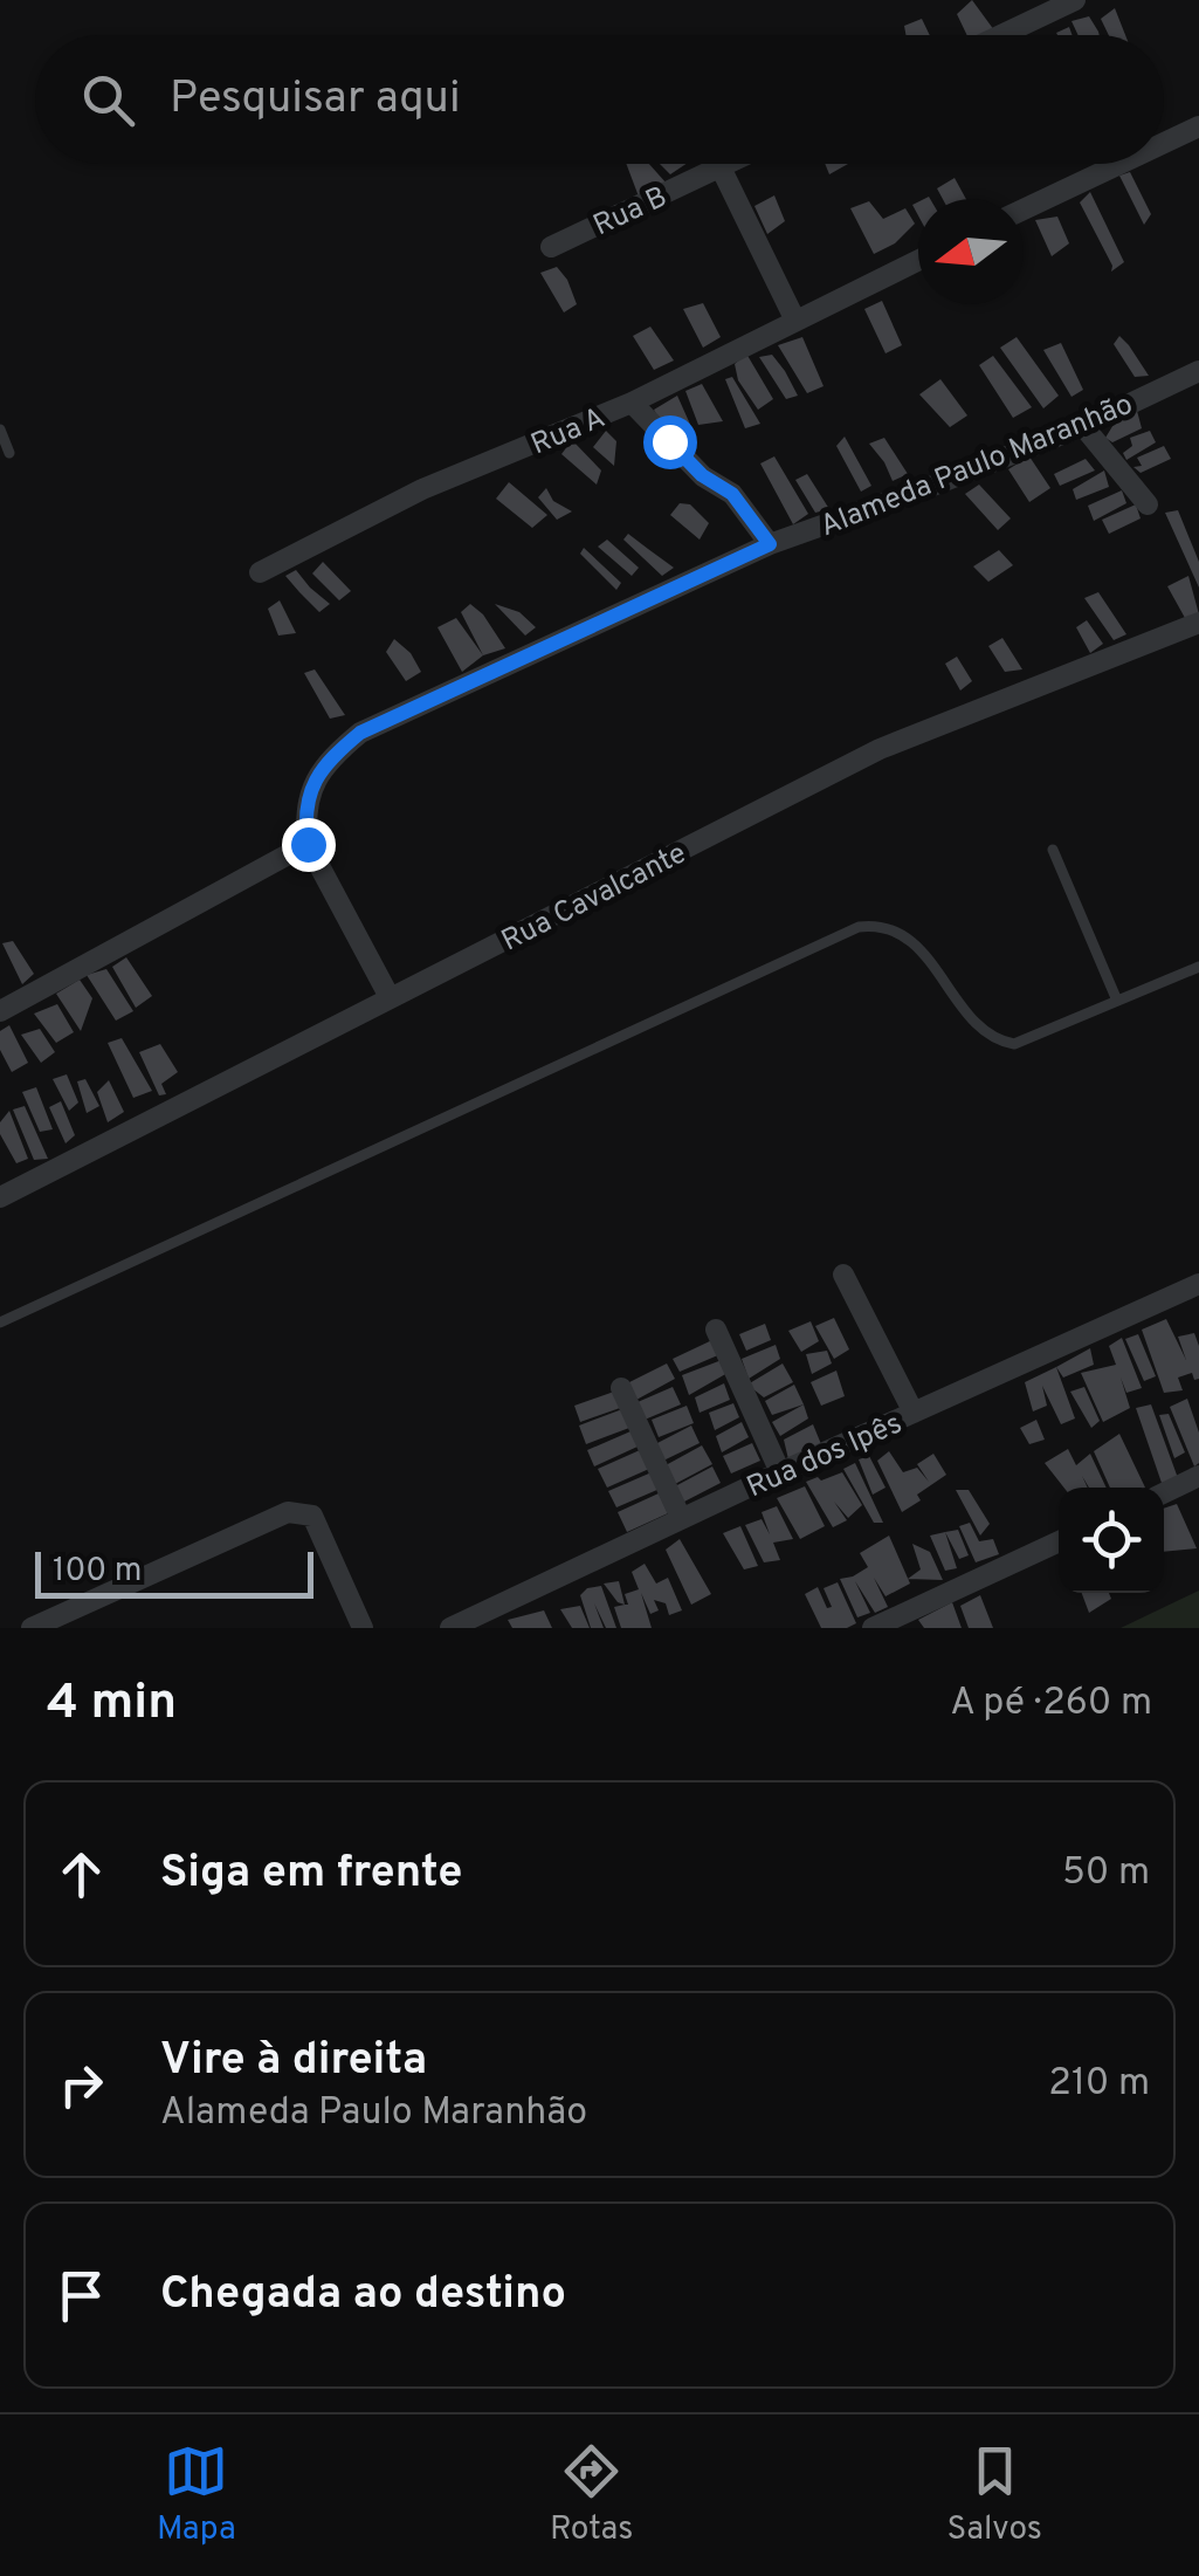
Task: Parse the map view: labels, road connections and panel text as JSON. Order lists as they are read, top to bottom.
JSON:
{
  "streets": {
    "street": [
      "Rua B",
      "Rua A",
      "Alameda Paulo Maranhão",
      "Rua Cavalcante",
      "Rua dos Ipês"
    ]
  },
  "scale_bar": "100 m",
  "north": "left",
  "page": {
    "search": "Pesquisar aqui",
    "scale": "100 m",
    "heading": ["4 min", "A pé · 260 m"],
    "list": [
      ["Siga em frente", "50 m"],
      ["Vire à direita", "Alameda Paulo Maranhão", "210 m"],
      "Chegada ao destino"
    ],
    "nav": ["Mapa", "Rotas", "Salvos"]
  }
}
